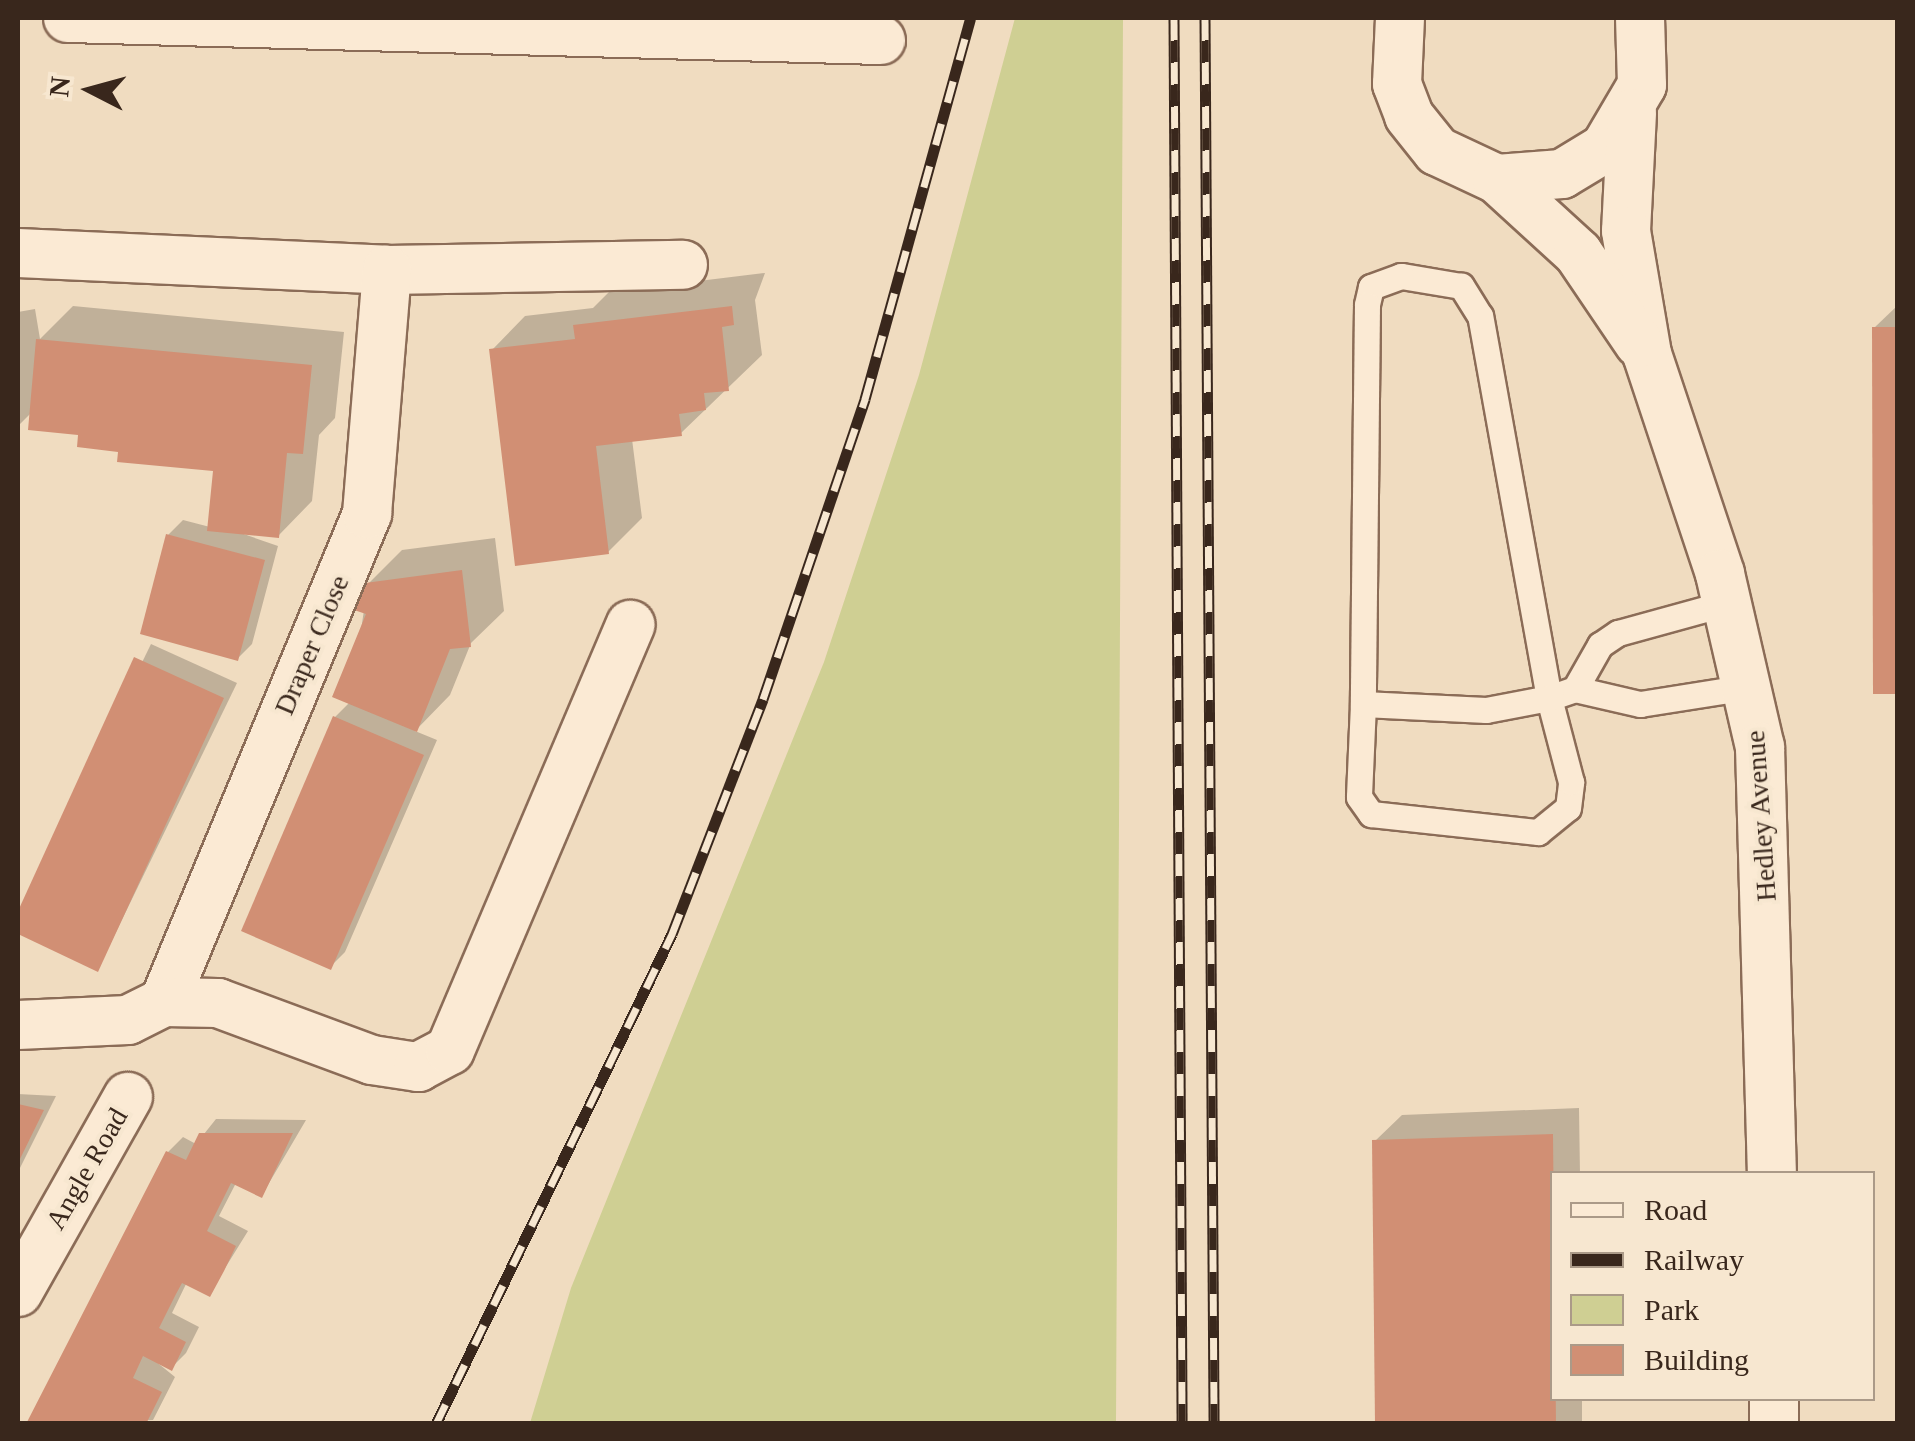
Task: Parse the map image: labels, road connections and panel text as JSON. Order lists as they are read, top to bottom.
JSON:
{
  "streets": {
    "street": ["Draper Close", "Hedley Avenue", "Angle Road"]
  },
  "legend": [
    "Road",
    "Railway",
    "Park",
    "Building"
  ],
  "north": "left"
}
